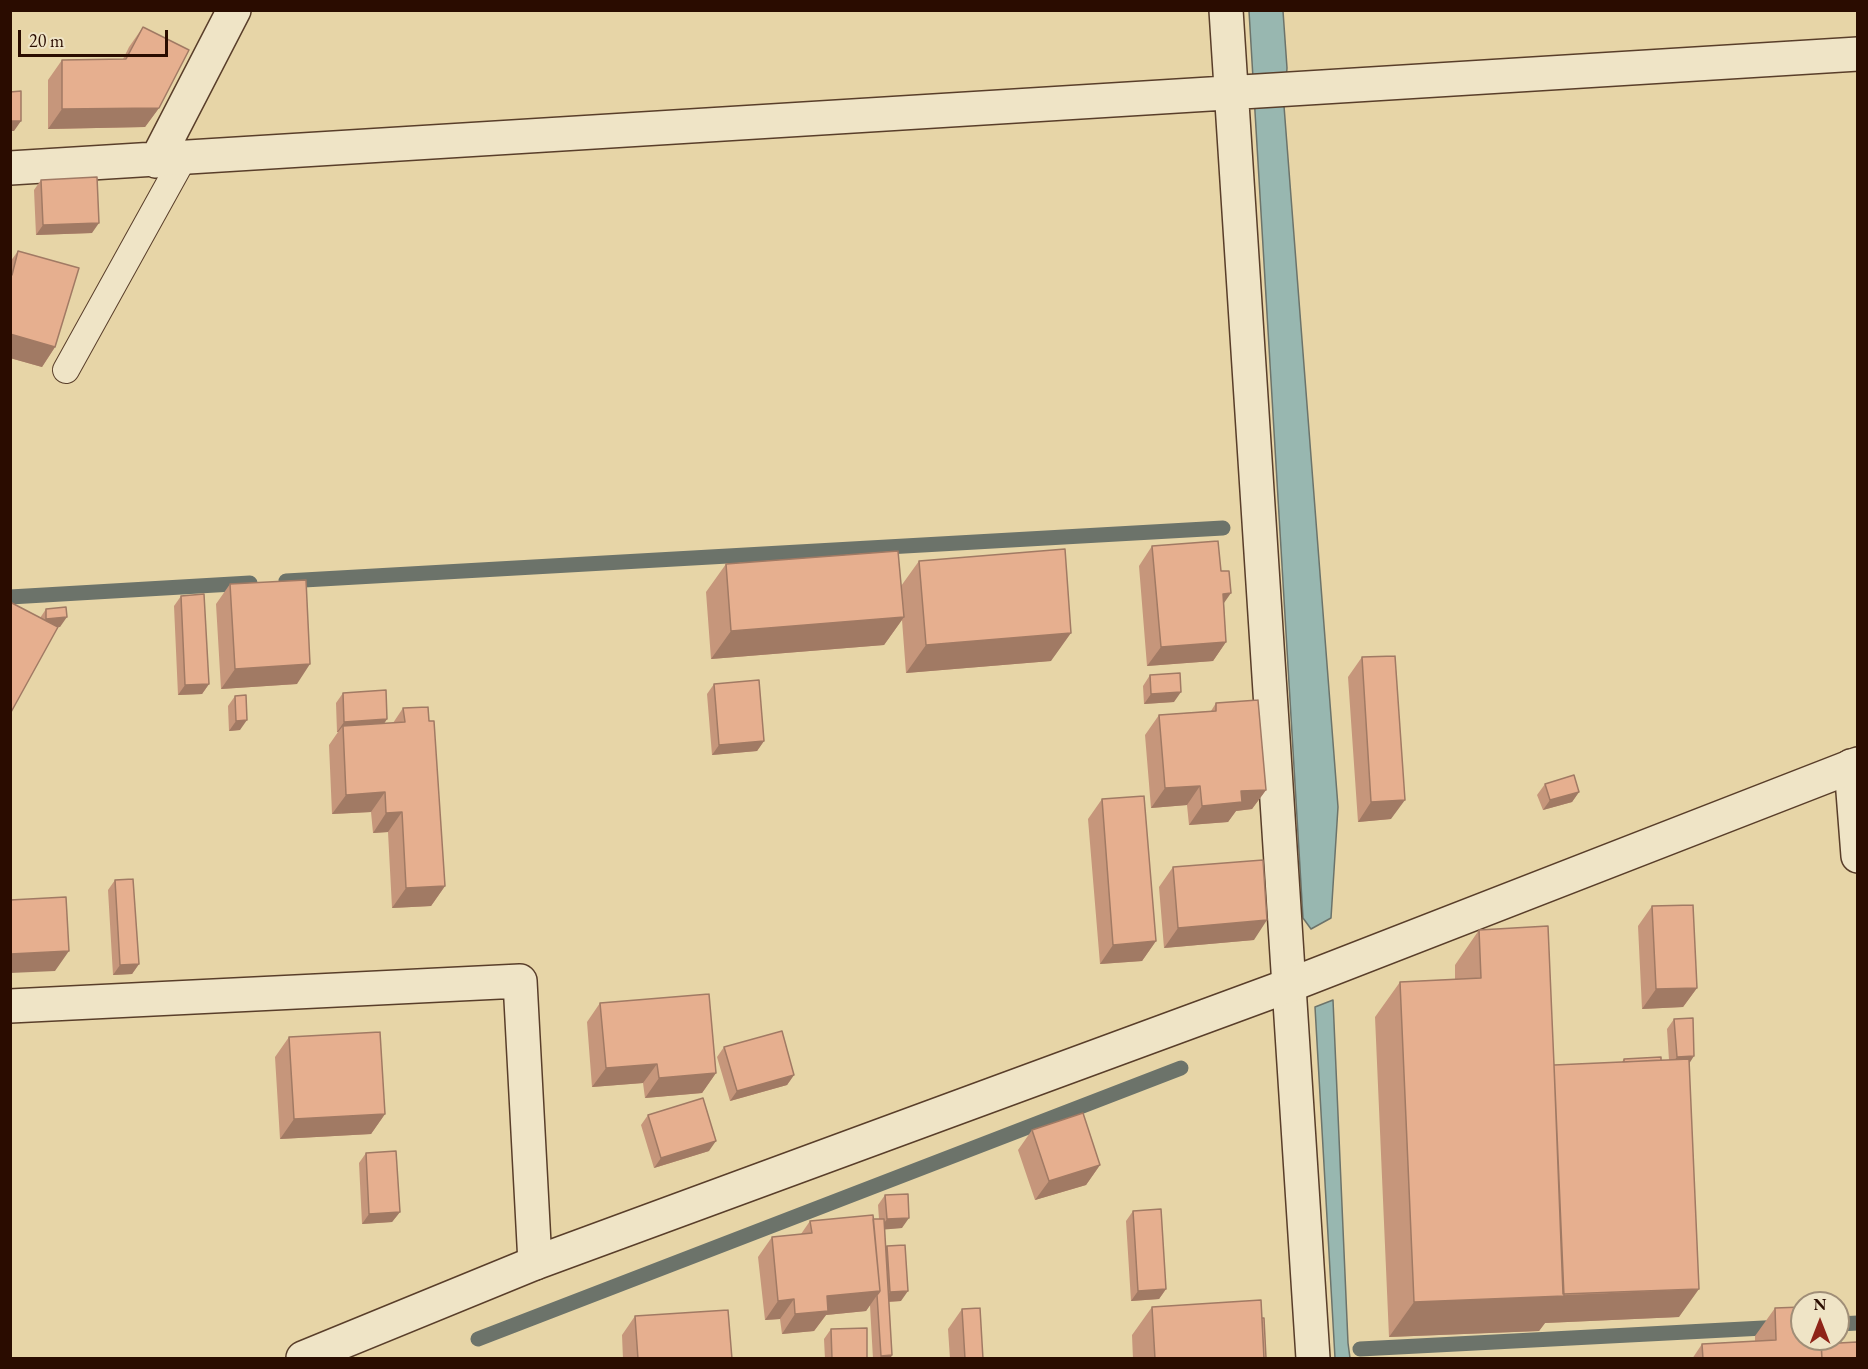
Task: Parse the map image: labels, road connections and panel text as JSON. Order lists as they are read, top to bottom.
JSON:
{
  "scale_bar": "20 m",
  "north": "top"
}
